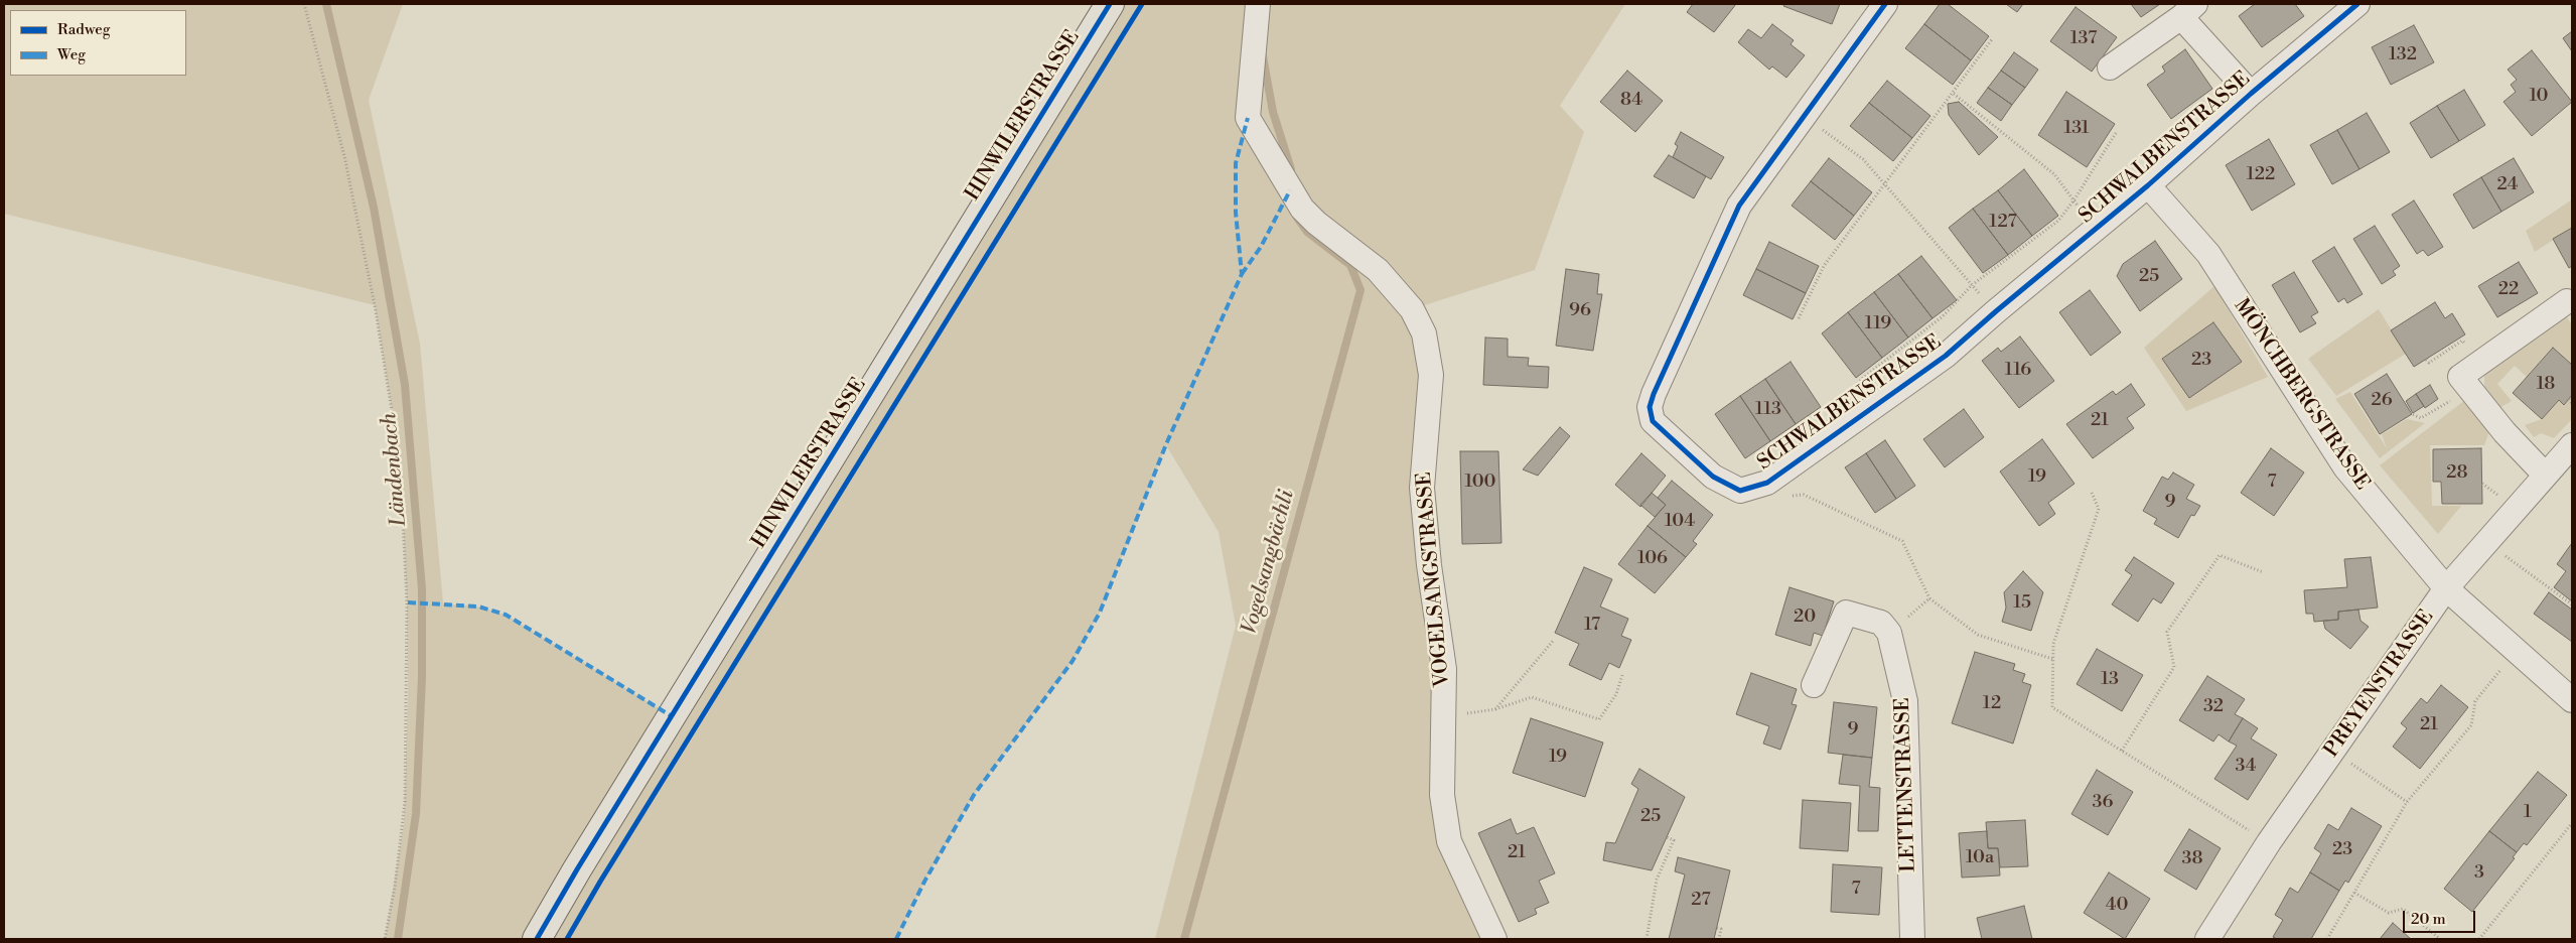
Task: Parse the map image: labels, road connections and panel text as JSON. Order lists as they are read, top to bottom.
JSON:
{
  "streets": {
    "main road": ["HINWILERSTRASSE"],
    "street": [
      "SCHWALBENSTRASSE",
      "MÖNCHBERGSTRASSE",
      "VOGELSANGSTRASSE",
      "PREYENSTRASSE",
      "LETTENSTRASSE"
    ]
  },
  "crossings": [
    ["SCHWALBENSTRASSE", "MÖNCHBERGSTRASSE"],
    ["MÖNCHBERGSTRASSE", "PREYENSTRASSE"]
  ],
  "water": ["Ländenbach", "Vogelsangbächli"],
  "house_numbers": [
    "137",
    "132",
    "10",
    "84",
    "131",
    "122",
    "24",
    "127",
    "25",
    "22",
    "96",
    "119",
    "23",
    "116",
    "18",
    "26",
    "113",
    "21",
    "28",
    "19",
    "100",
    "7",
    "9",
    "104",
    "106",
    "15",
    "20",
    "17",
    "13",
    "12",
    "32",
    "21",
    "9",
    "19",
    "34",
    "36",
    "1",
    "25",
    "23",
    "21",
    "10a",
    "38",
    "3",
    "7",
    "27",
    "40"
  ],
  "legend": ["Radweg", "Weg"],
  "scale_bar": "20 m"
}
